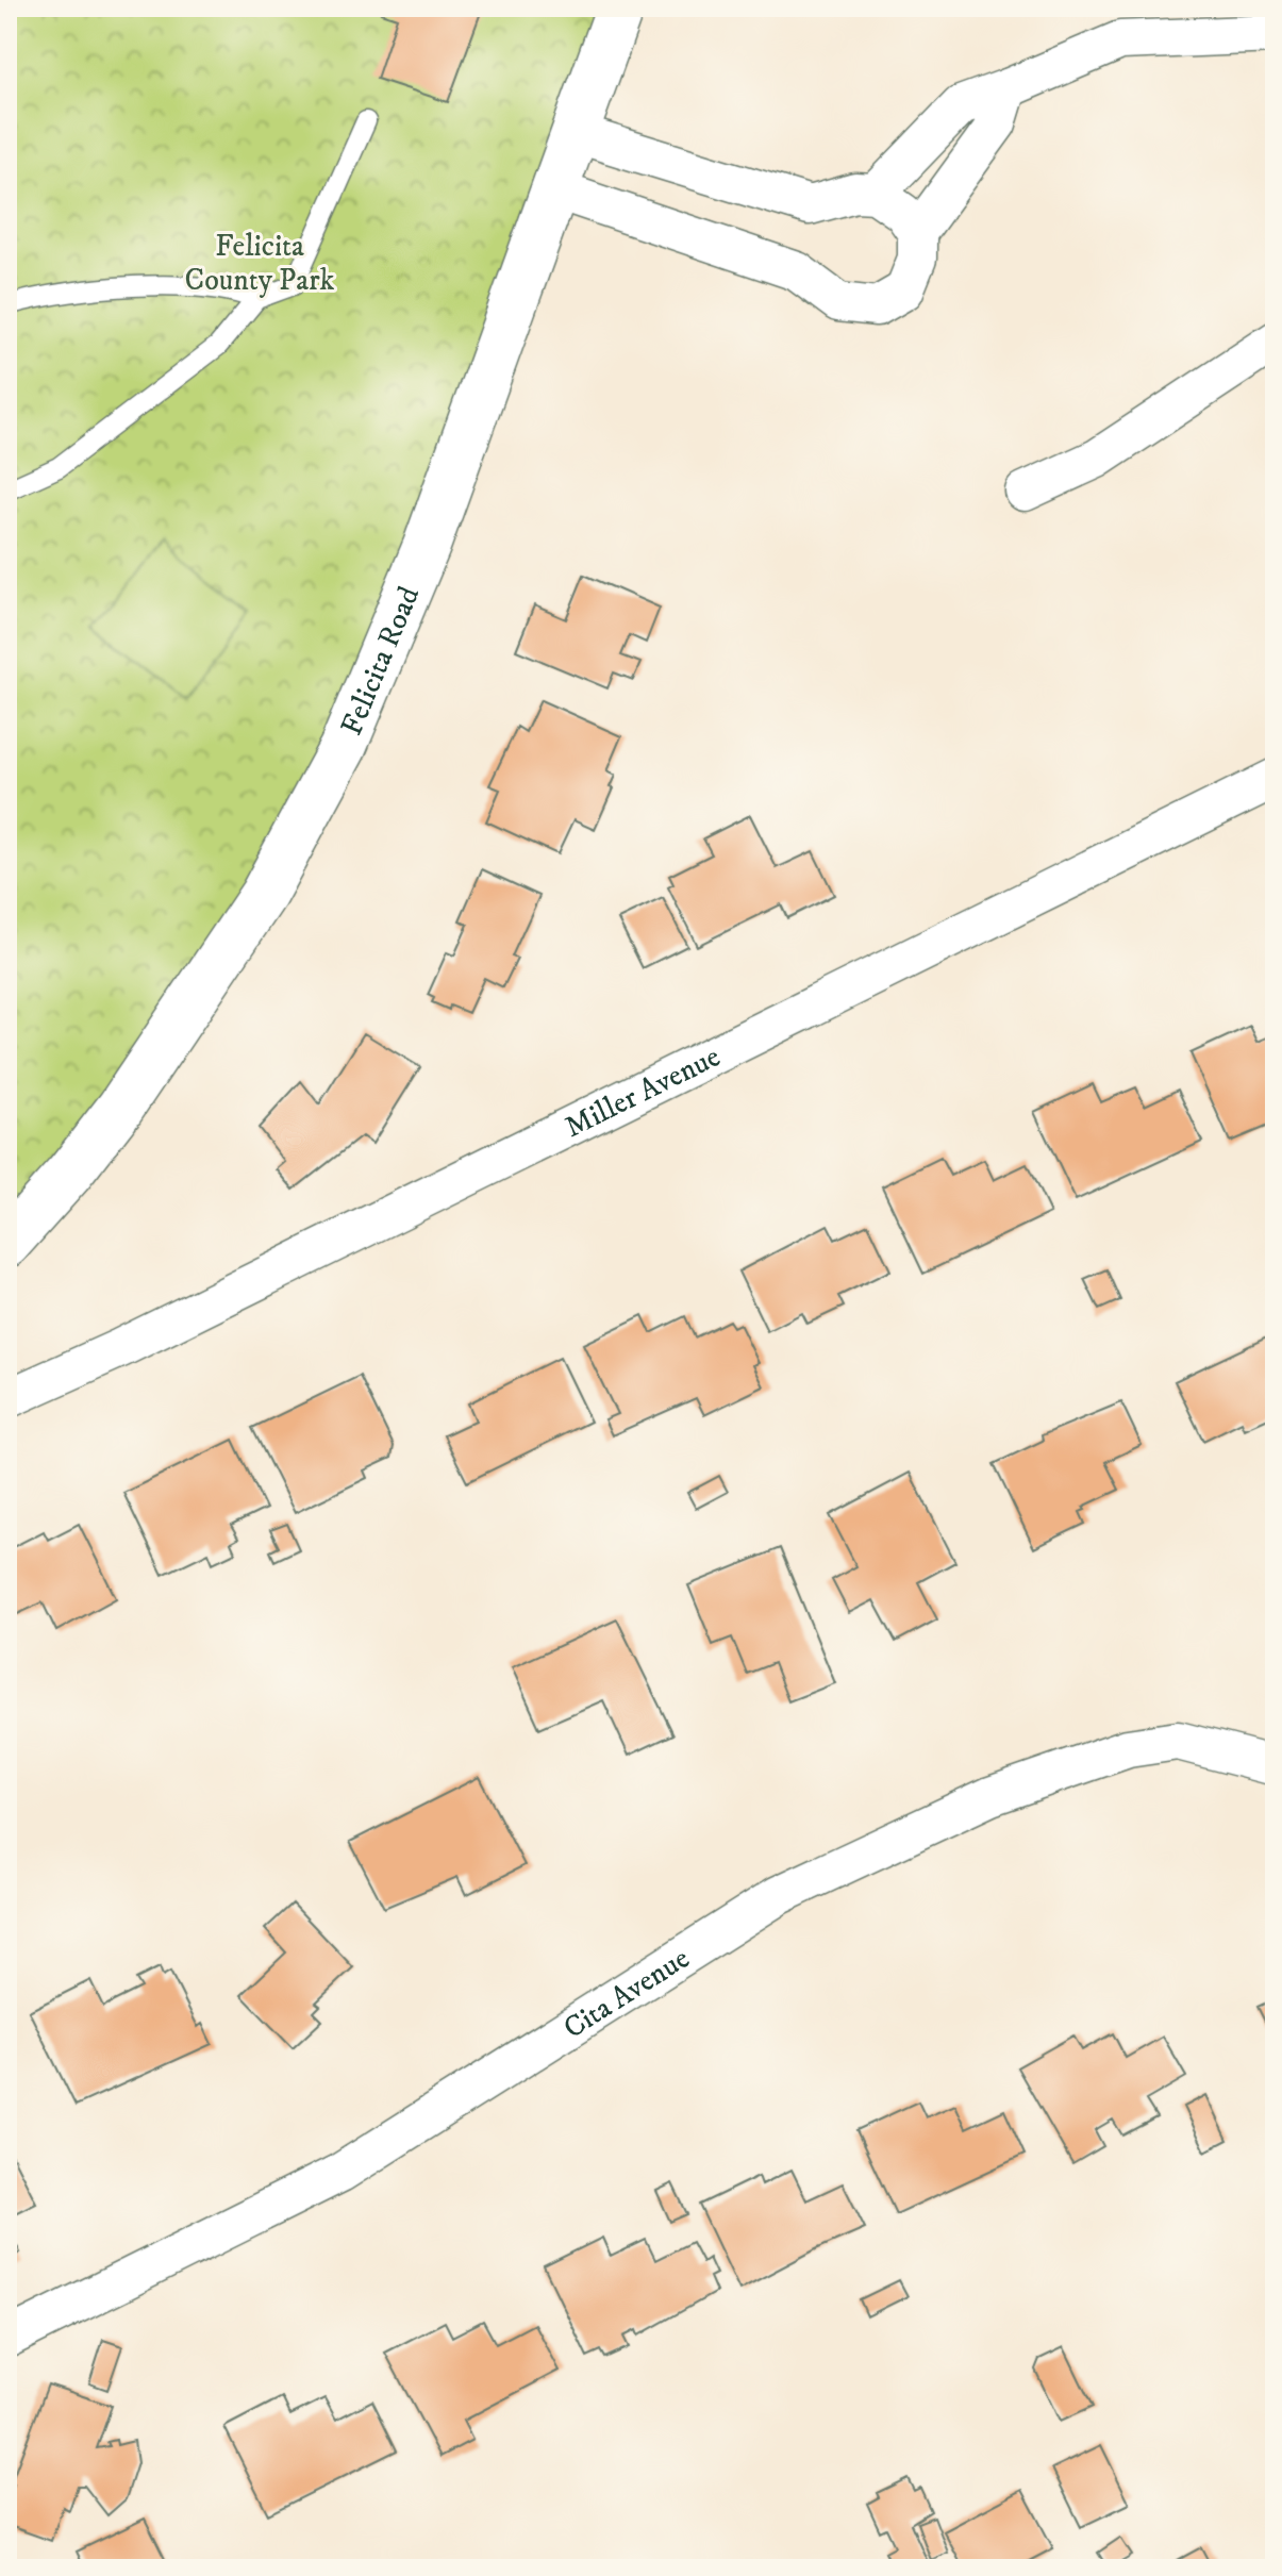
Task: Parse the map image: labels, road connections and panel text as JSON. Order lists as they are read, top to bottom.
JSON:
{
  "streets": {
    "main road": ["Felicita Road"],
    "street": ["Miller Avenue", "Cita Avenue"]
  },
  "parks": ["Felicita County Park"]
}
